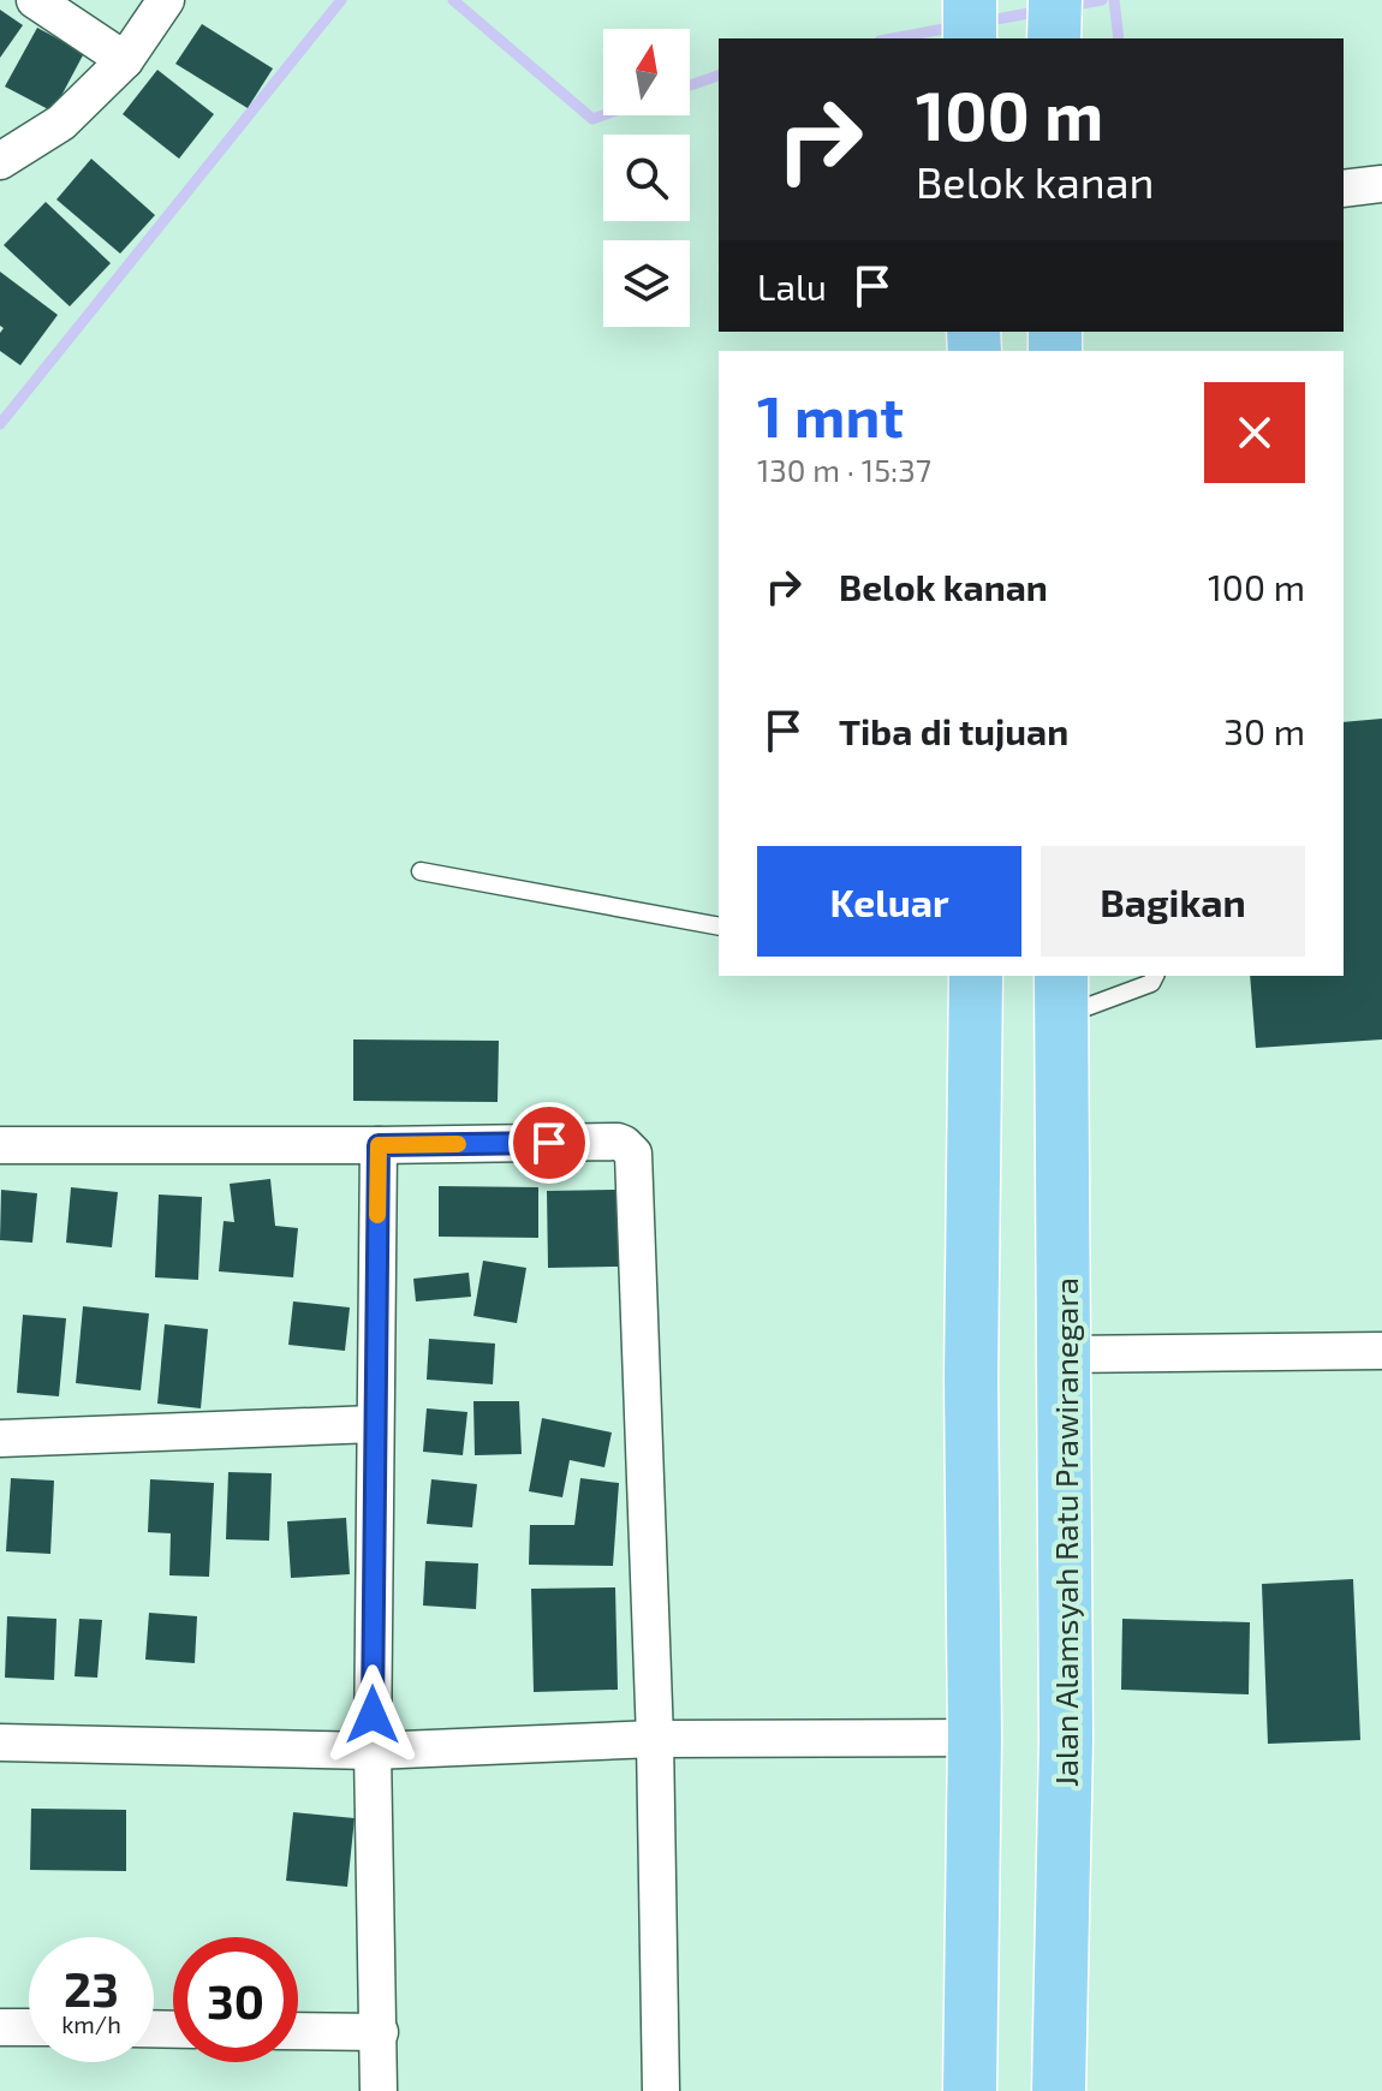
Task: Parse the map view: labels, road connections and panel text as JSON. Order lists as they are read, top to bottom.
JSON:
{
  "streets": {
    "highway": ["Jalan Alamsyah Ratu Prawiranegara"]
  },
  "north": "top",
  "page": {
    "turn": ["100 m", "Belok kanan"],
    "then": "Lalu",
    "heading": ["1 mnt", "130 m · 15:37"],
    "list": [
      {
        "name": "Belok kanan",
        "value": "100 m"
      },
      {
        "name": "Tiba di tujuan",
        "value": "30 m"
      }
    ],
    "buttons": ["Keluar", "Bagikan"],
    "speed": "23 km/h",
    "limit": "30"
  }
}
